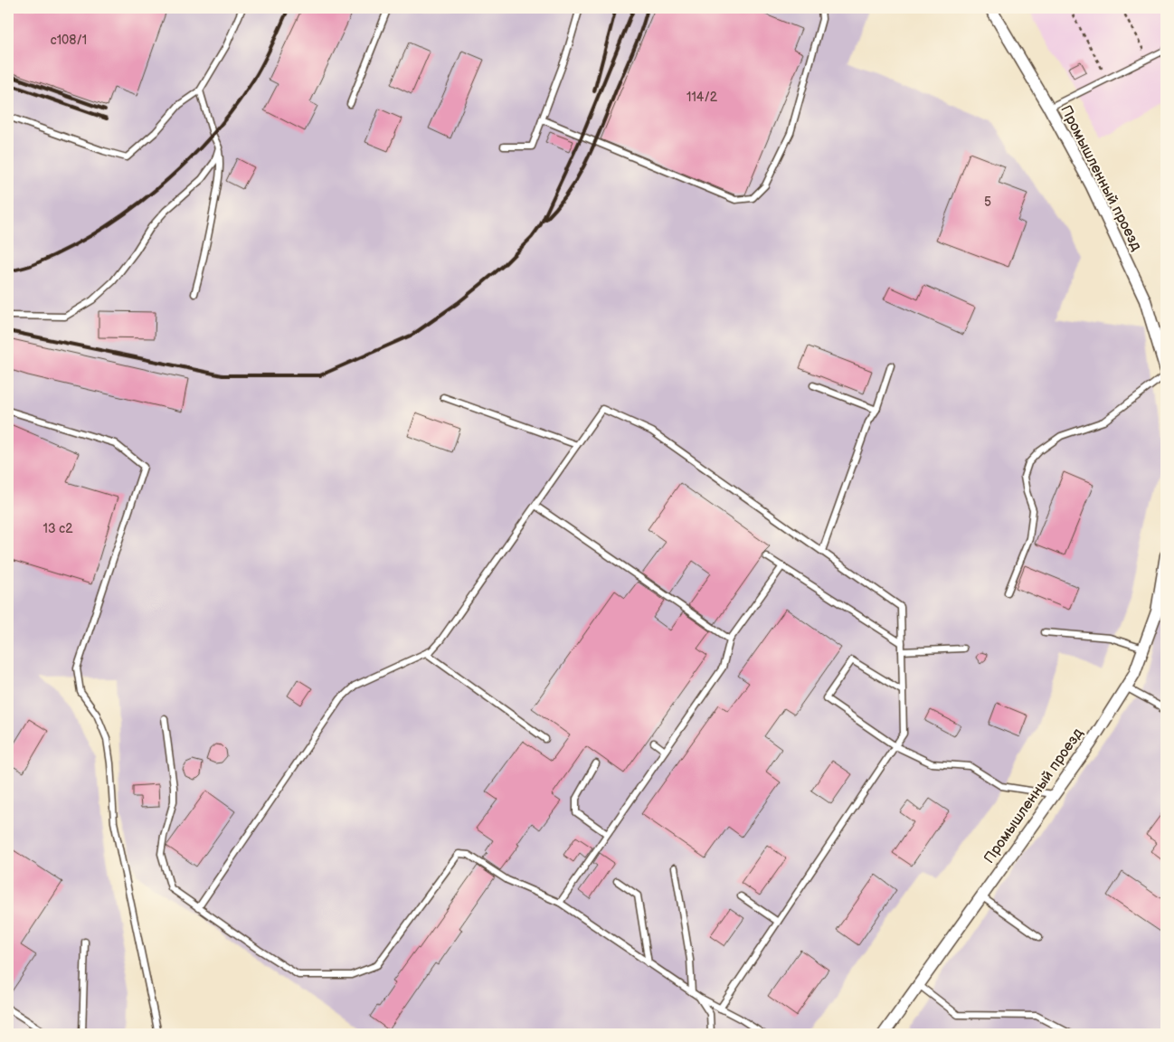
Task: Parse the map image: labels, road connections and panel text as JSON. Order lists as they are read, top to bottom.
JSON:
{
  "streets": {
    "street": ["Промышленный проезд"]
  },
  "house_numbers": [
    "с108/1",
    "114/2",
    "5",
    "13 с2"
  ]
}
